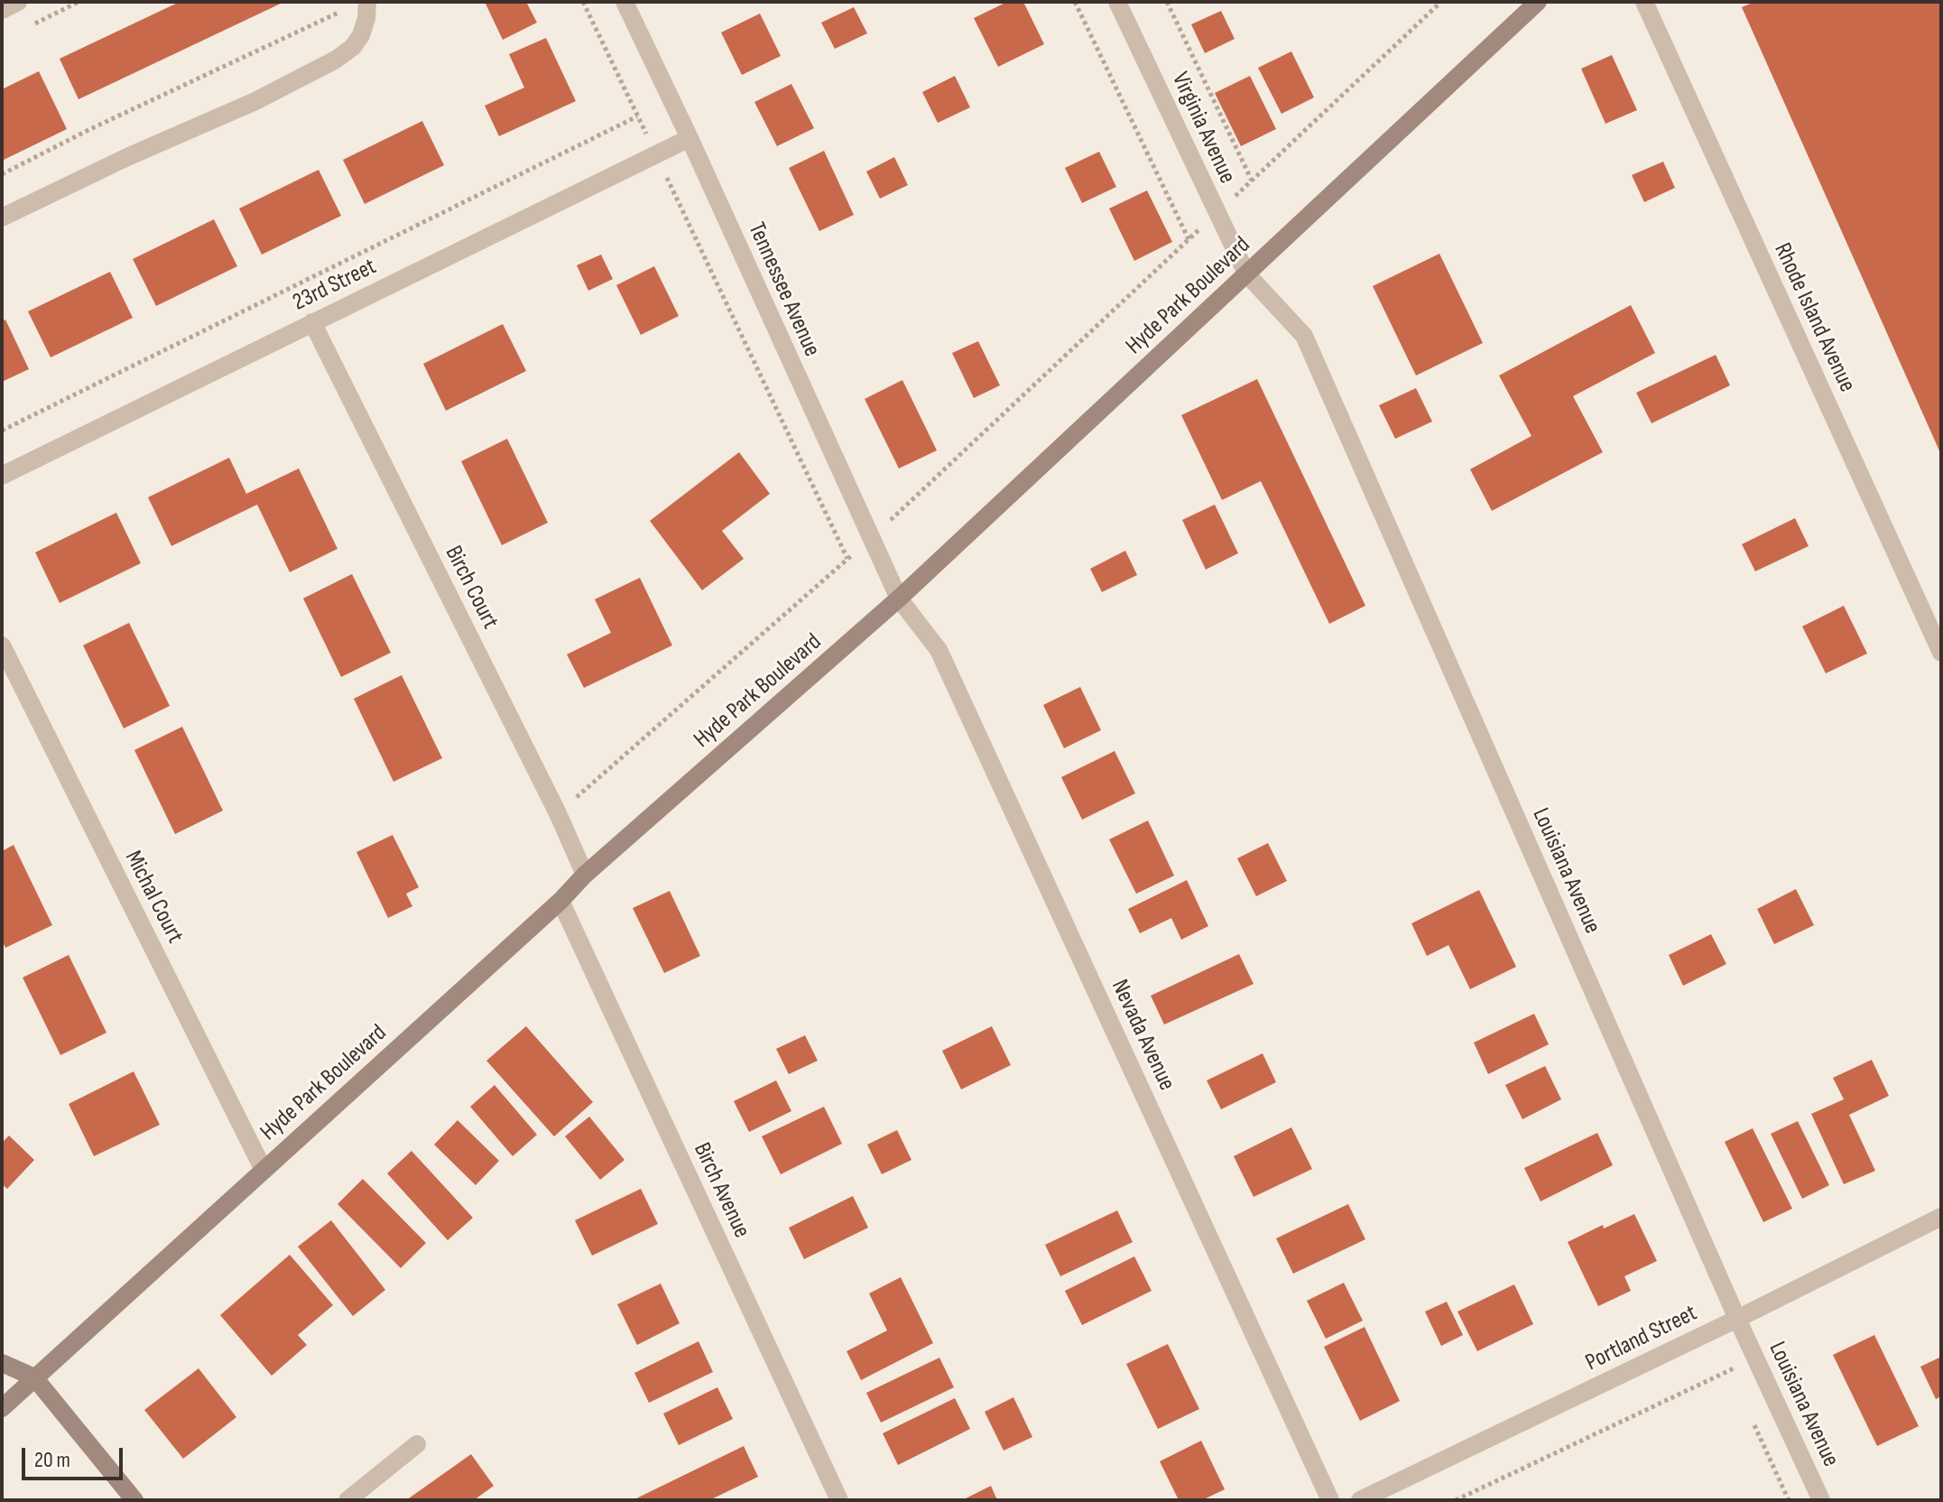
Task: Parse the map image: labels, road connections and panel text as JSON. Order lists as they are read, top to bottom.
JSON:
{
  "streets": {
    "main road": ["Hyde Park Boulevard"],
    "street": [
      "Virginia Avenue",
      "23rd Street",
      "Tennessee Avenue",
      "Rhode Island Avenue",
      "Birch Court",
      "Louisiana Avenue",
      "Michal Court",
      "Nevada Avenue",
      "Birch Avenue",
      "Portland Street"
    ]
  },
  "crossings": [
    ["Virginia Avenue", "Hyde Park Boulevard"],
    ["Virginia Avenue", "Louisiana Avenue"],
    ["23rd Street", "Tennessee Avenue"],
    ["23rd Street", "Birch Court"],
    ["Tennessee Avenue", "Hyde Park Boulevard"],
    ["Tennessee Avenue", "Nevada Avenue"],
    ["Hyde Park Boulevard", "Birch Court"],
    ["Hyde Park Boulevard", "Louisiana Avenue"],
    ["Hyde Park Boulevard", "Michal Court"],
    ["Hyde Park Boulevard", "Nevada Avenue"],
    ["Hyde Park Boulevard", "Birch Avenue"],
    ["Louisiana Avenue", "Portland Street"]
  ],
  "scale_bar": "20 m"
}
